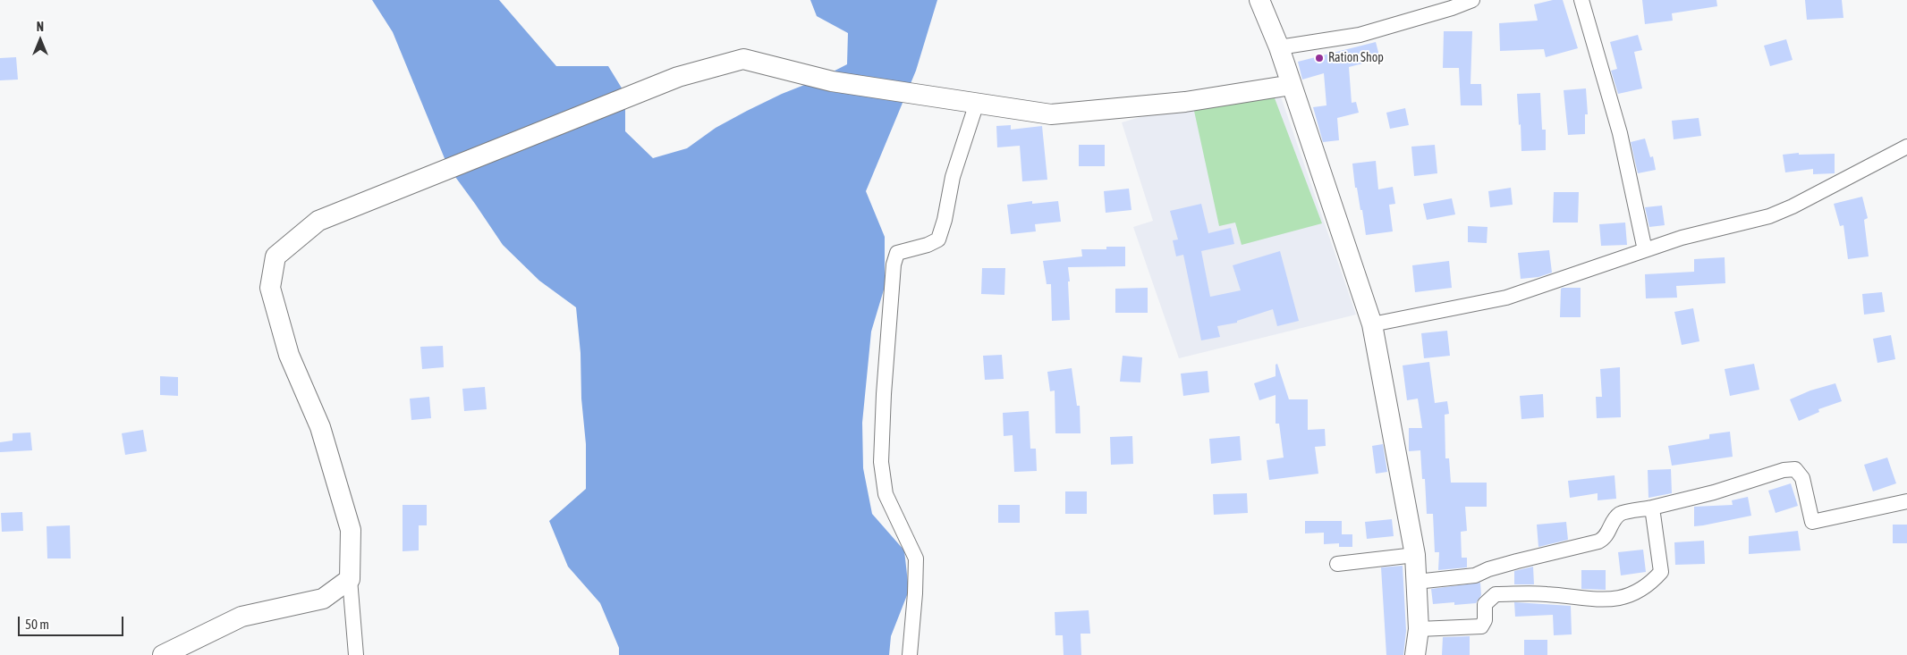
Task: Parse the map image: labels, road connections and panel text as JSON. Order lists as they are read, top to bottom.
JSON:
{
  "places": ["Ration Shop"],
  "scale_bar": "50 m",
  "north": "top"
}
